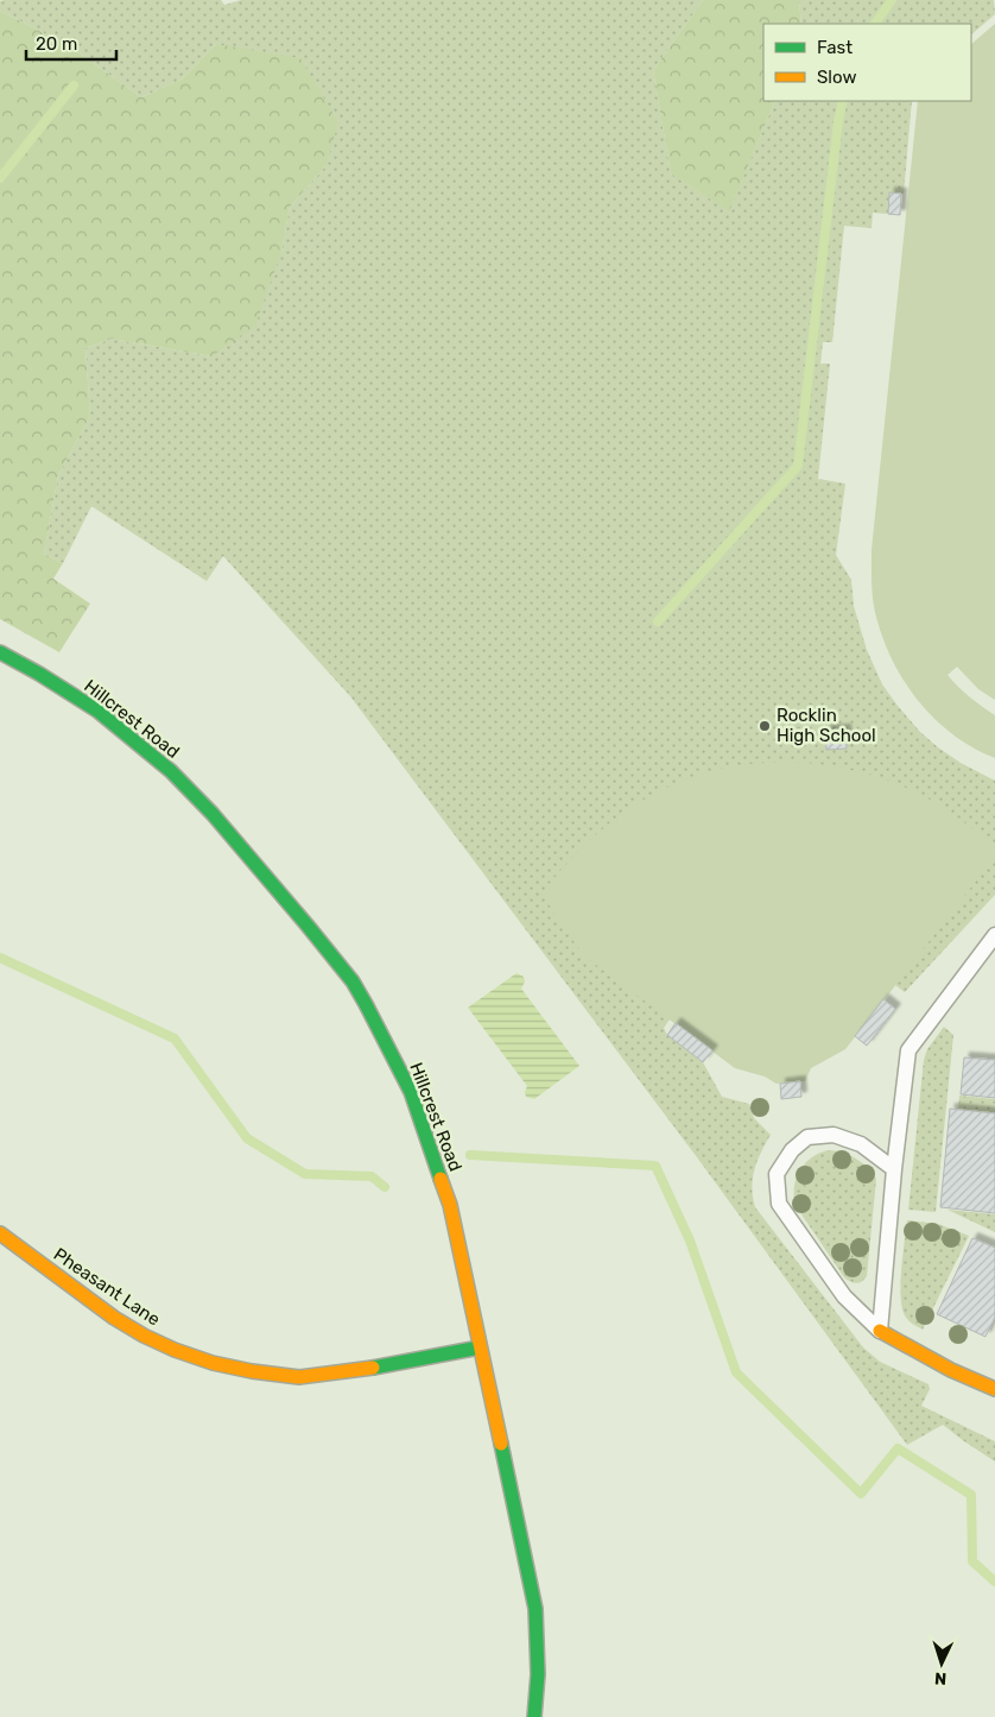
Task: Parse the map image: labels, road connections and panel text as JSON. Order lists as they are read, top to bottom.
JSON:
{
  "streets": {
    "street": ["Hillcrest Road", "Pheasant Lane"]
  },
  "crossings": [
    ["Hillcrest Road", "Pheasant Lane"]
  ],
  "places": ["Rocklin High School"],
  "legend": ["Fast", "Slow"],
  "scale_bar": "20 m",
  "north": "bottom"
}
